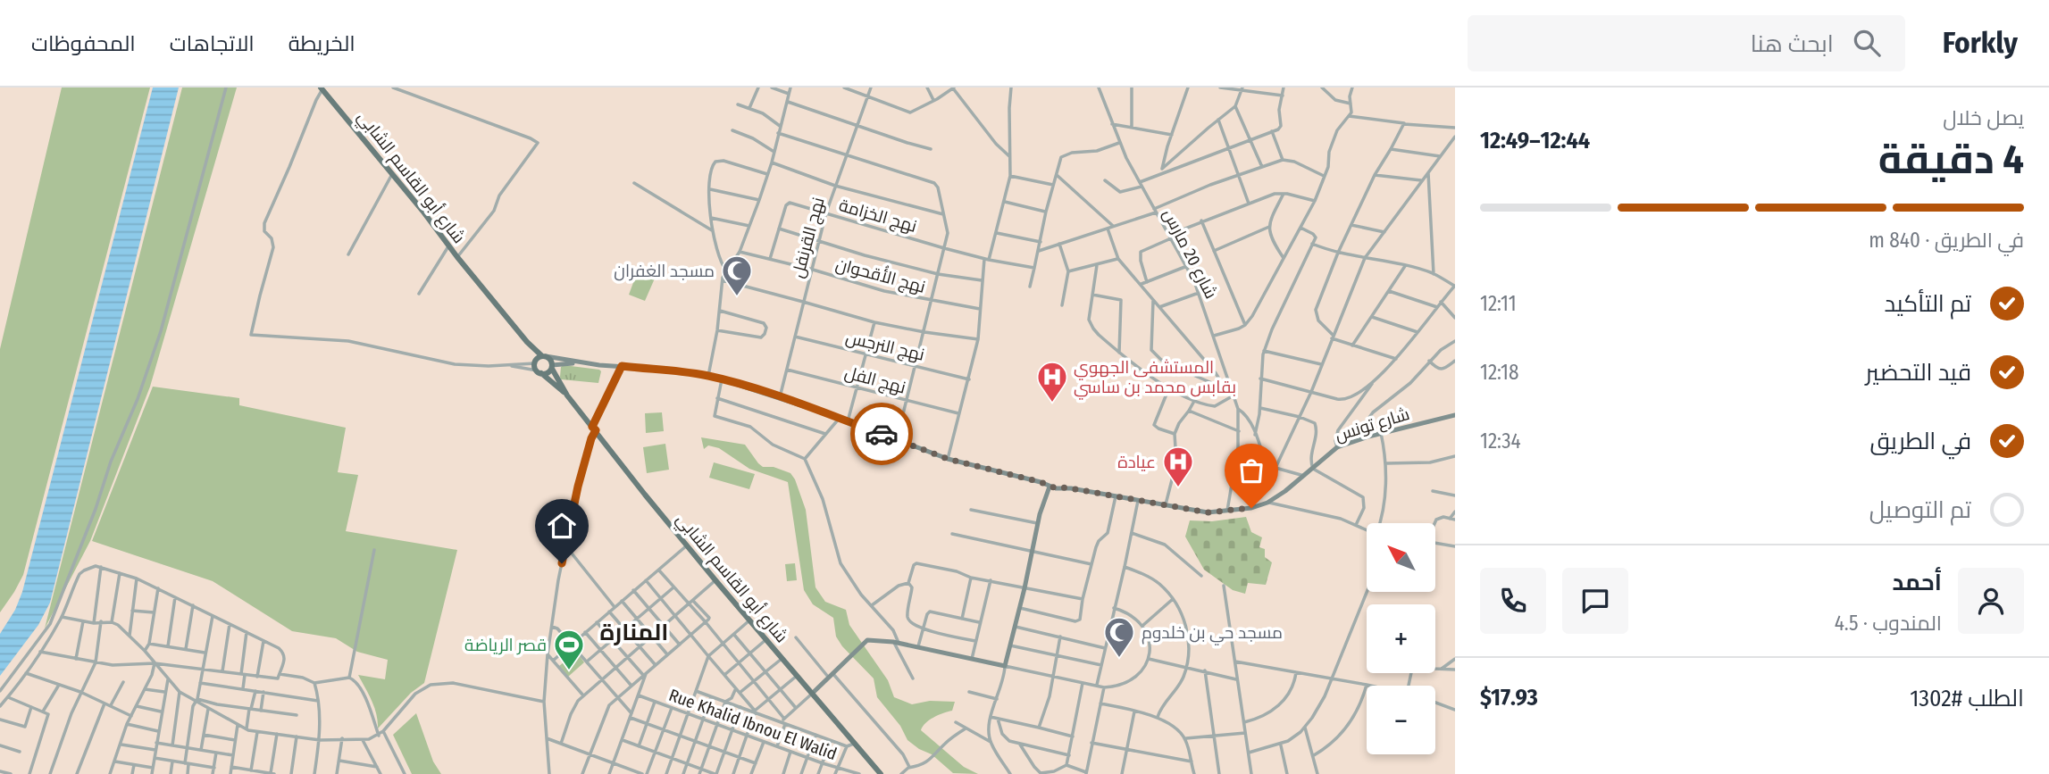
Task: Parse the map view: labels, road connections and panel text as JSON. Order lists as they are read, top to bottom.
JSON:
{
  "streets": {
    "main road": ["شارع أبو القاسم الشابي"],
    "street": [
      "نهج الخزامة",
      "نهج القرنفل",
      "شارع 20 مارس",
      "نهج الأُقحوان",
      "نهج النرجس",
      "نهج الفل",
      "شارع تونس",
      "Rue Khalid Ibnou El Walid"
    ]
  },
  "crossings": [
    ["نهج الخزامة", "نهج القرنفل"],
    ["نهج الخزامة", "نهج الأُقحوان"],
    ["نهج القرنفل", "نهج الأُقحوان"],
    ["نهج القرنفل", "نهج النرجس"],
    ["نهج القرنفل", "نهج الفل"],
    ["نهج القرنفل", "شارع تونس"],
    ["شارع 20 مارس", "شارع تونس"]
  ],
  "districts": ["المنارة"],
  "places": {
    "mosque": ["مسجد الغفران", "مسجد حي بن خلدوم"],
    "hospital": ["المستشفى الجهوي بقابس محمد بن ساسي", "عيادة"],
    "sports": ["قصر الرياضة"]
  },
  "north": "top left",
  "page": {
    "header": "Forkly",
    "search": "ابحث هنا",
    "nav": ["الخريطة", "الاتجاهات", "المحفوظات"],
    "heading": ["4 دقيقة", "يصل خلال", "12:44–12:49"],
    "panel": [
      "أحمد",
      "المندوب · 4.5",
      "الطلب #1302",
      "$17.93"
    ],
    "bar": "في الطريق · 840 m",
    "list": [
      ["تم التأكيد", "12:11"],
      ["قيد التحضير", "12:18"],
      ["في الطريق", "12:34"],
      "تم التوصيل"
    ],
    "map_buttons": ["+", "−"]
  }
}
